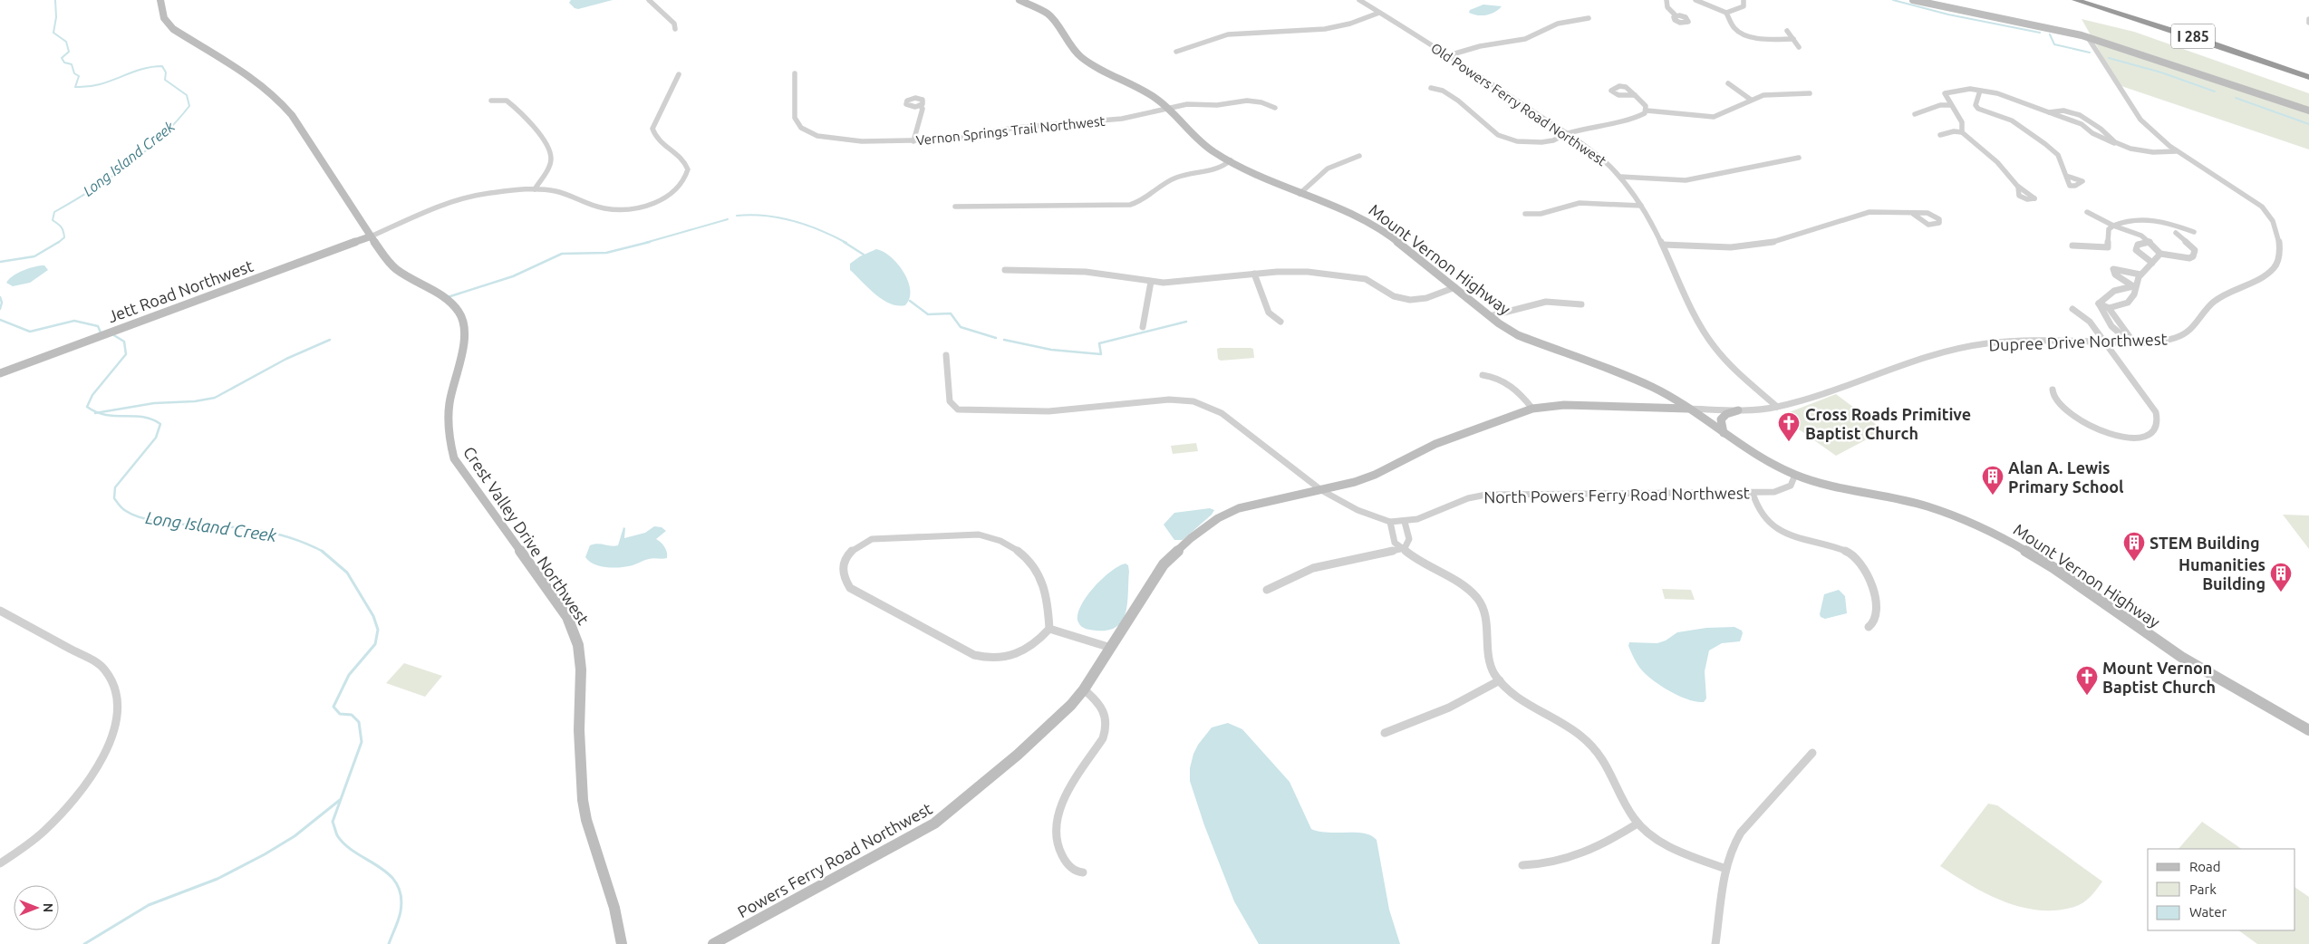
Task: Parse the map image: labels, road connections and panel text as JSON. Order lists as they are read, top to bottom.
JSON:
{
  "streets": {
    "highway": ["I 285"],
    "street": [
      "Old Powers Ferry Road Northwest",
      "Vernon Springs Trail Northwest",
      "Mount Vernon Highway",
      "Jett Road Northwest",
      "Dupree Drive Northwest",
      "North Powers Ferry Road Northwest",
      "Crest Valley Drive Northwest",
      "Powers Ferry Road Northwest"
    ]
  },
  "crossings": [
    ["Old Powers Ferry Road Northwest", "Dupree Drive Northwest"],
    ["Vernon Springs Trail Northwest", "Mount Vernon Highway"],
    ["Mount Vernon Highway", "Dupree Drive Northwest"],
    ["Mount Vernon Highway", "North Powers Ferry Road Northwest"],
    ["Mount Vernon Highway", "Powers Ferry Road Northwest"],
    ["Jett Road Northwest", "Crest Valley Drive Northwest"],
    ["Dupree Drive Northwest", "Powers Ferry Road Northwest"],
    ["North Powers Ferry Road Northwest", "Powers Ferry Road Northwest"]
  ],
  "water": ["Long Island Creek"],
  "places": {
    "church": ["Cross Roads Primitive Baptist Church", "Mount Vernon Baptist Church"],
    "building": ["Alan A. Lewis Primary School", "STEM Building", "Humanities Building"]
  },
  "legend": ["Road", "Park", "Water"],
  "north": "right"
}
